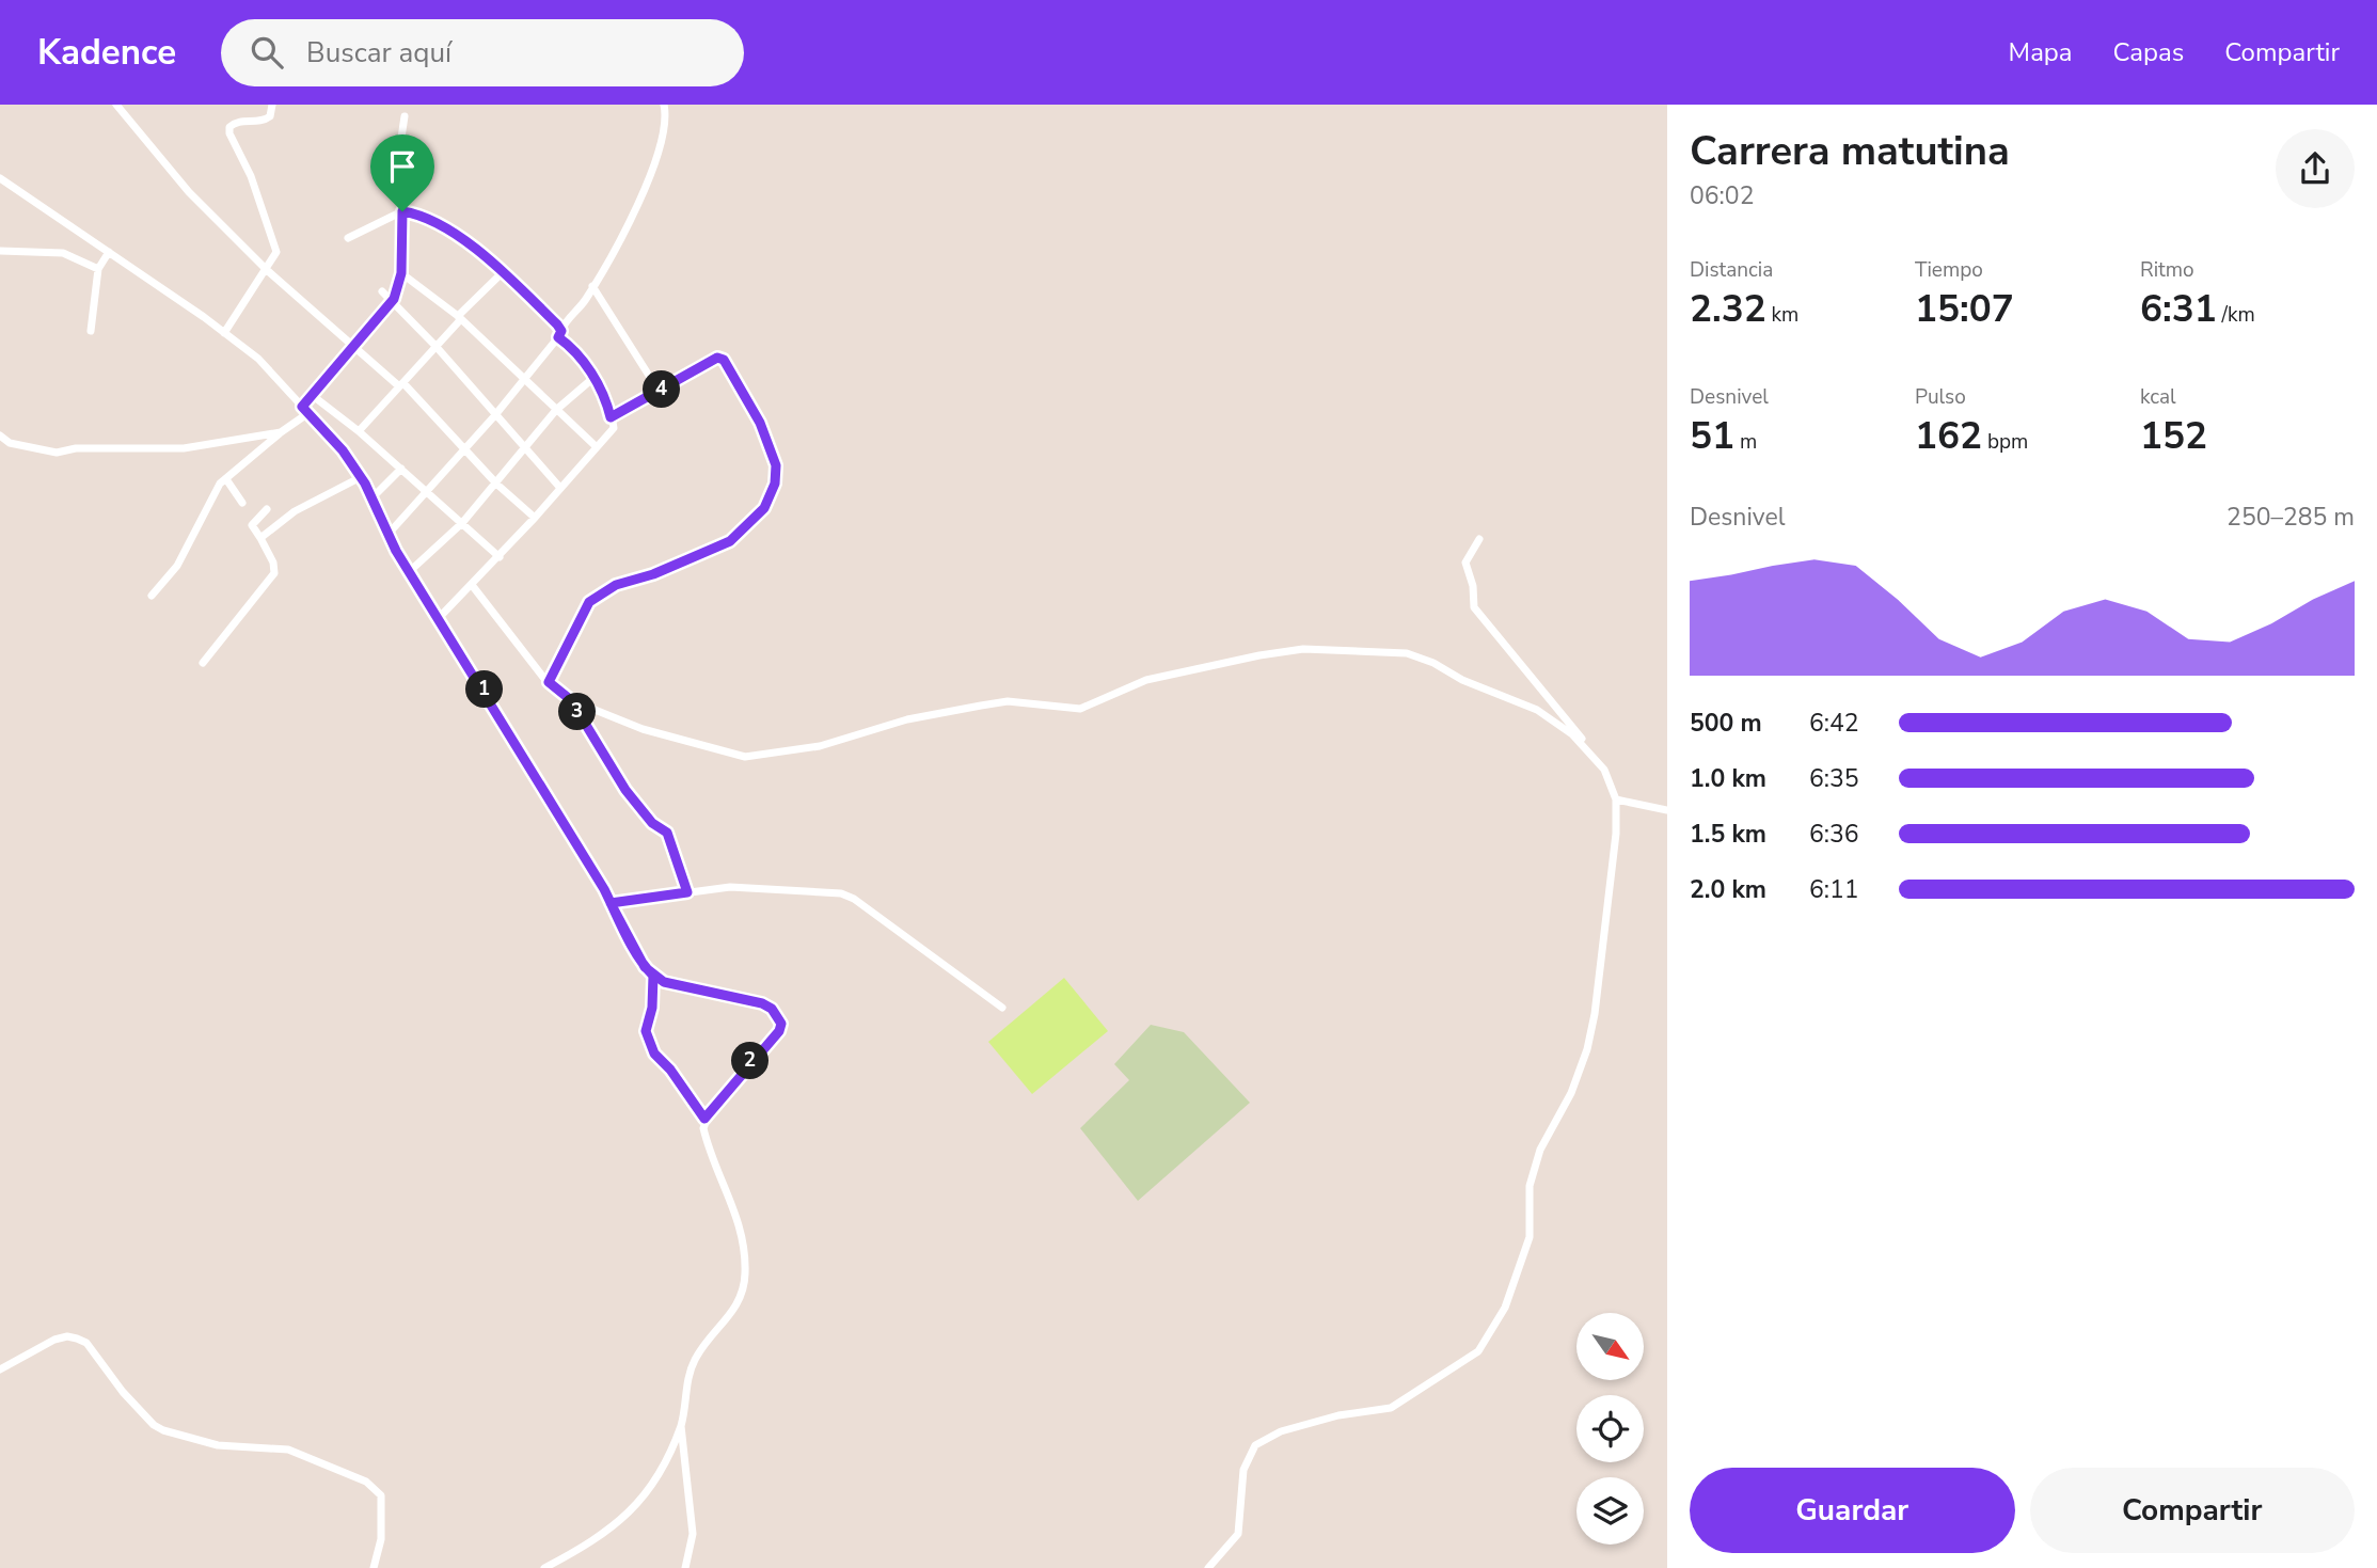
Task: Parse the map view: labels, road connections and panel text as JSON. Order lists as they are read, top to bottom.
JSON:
{
  "north": "bottom right",
  "page": {
    "header": "Kadence",
    "search": "Buscar aquí",
    "nav": ["Mapa", "Capas", "Compartir"],
    "heading": ["Carrera matutina", "06:02"],
    "stats": [
      ["Distancia", "2.32 km"],
      ["Tiempo", "15:07"],
      ["Ritmo", "6:31 /km"],
      ["Desnivel", "51 m"],
      ["Pulso", "162 bpm"],
      ["kcal", "152"]
    ],
    "pins": [
      "4",
      "1",
      "3",
      "2"
    ],
    "chart": ["Desnivel", "250–285 m"],
    "list": [
      {
        "name": "500 m",
        "note": "6:42"
      },
      {
        "name": "1.0 km",
        "note": "6:35"
      },
      {
        "name": "1.5 km",
        "note": "6:36"
      },
      {
        "name": "2.0 km",
        "note": "6:11"
      }
    ],
    "buttons": ["Guardar", "Compartir"]
  }
}
